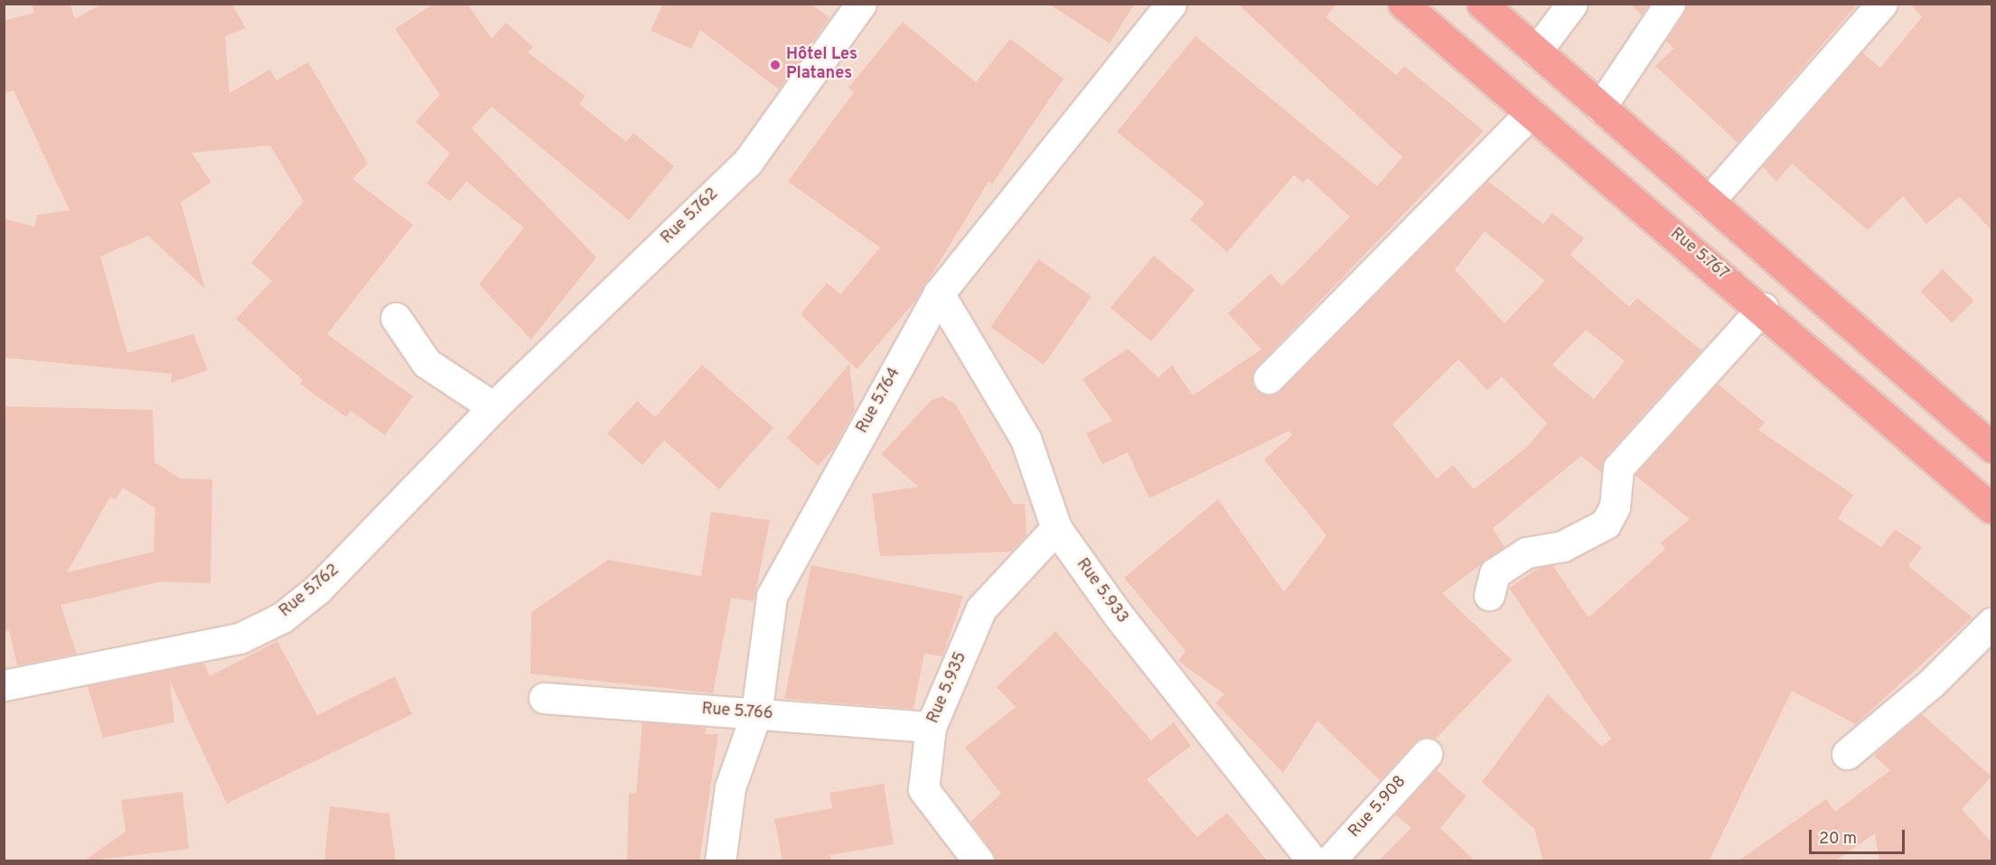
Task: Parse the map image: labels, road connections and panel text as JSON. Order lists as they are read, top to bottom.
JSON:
{
  "streets": {
    "highway": ["Rue 5.767"],
    "street": [
      "Rue 5.762",
      "Rue 5.764",
      "Rue 5.933",
      "Rue 5.935",
      "Rue 5.766",
      "Rue 5.908"
    ]
  },
  "crossings": [
    ["Rue 5.764", "Rue 5.933"],
    ["Rue 5.764", "Rue 5.766"],
    ["Rue 5.933", "Rue 5.935"],
    ["Rue 5.935", "Rue 5.766"]
  ],
  "places": ["Hôtel Les Platanes"],
  "scale_bar": "20 m"
}
